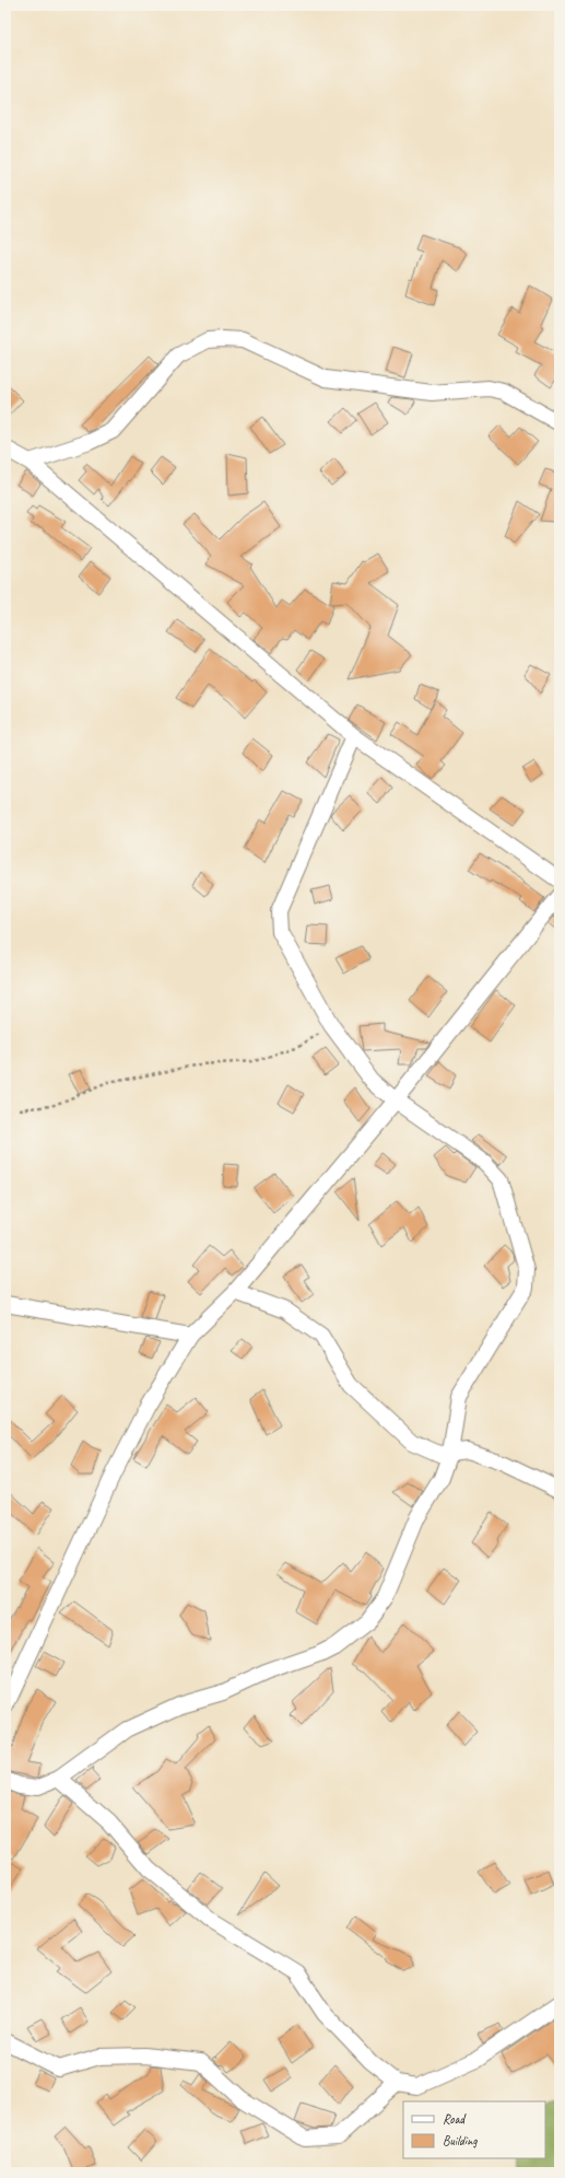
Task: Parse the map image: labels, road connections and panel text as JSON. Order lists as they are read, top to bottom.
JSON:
{
  "legend": ["Road", "Building"]
}
